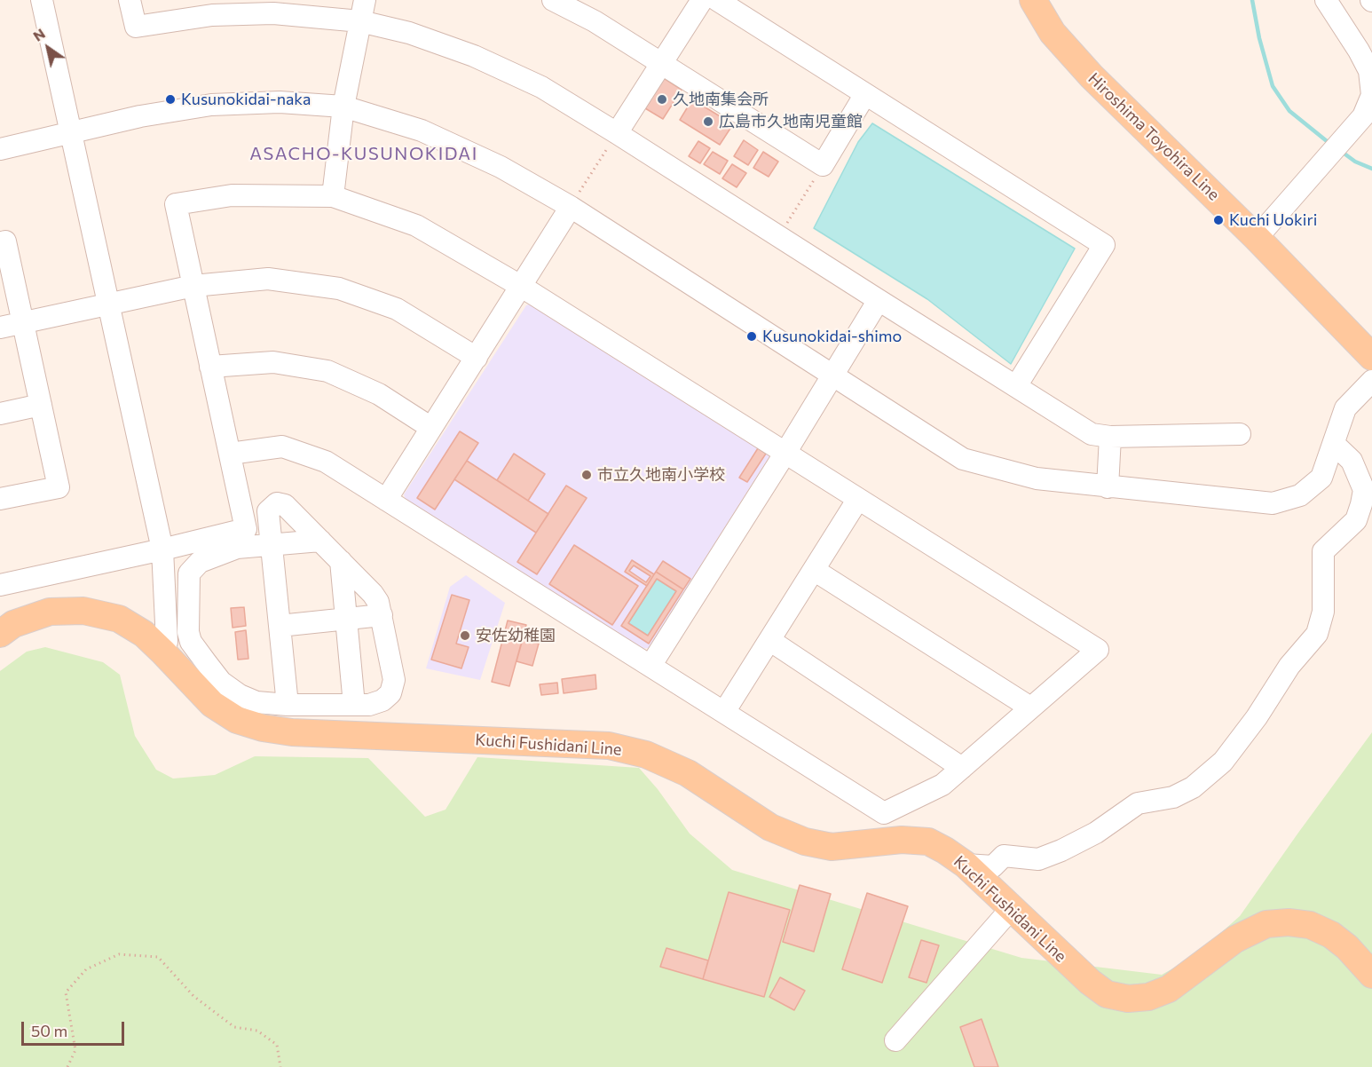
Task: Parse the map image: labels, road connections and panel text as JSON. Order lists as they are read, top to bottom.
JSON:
{
  "streets": {
    "main road": ["Hiroshima Toyohira Line", "Kuchi Fushidani Line"]
  },
  "districts": ["ASACHO-KUSUNOKIDAI"],
  "places": [
    "Kusunokidai-naka",
    "久地南集会所",
    "広島市久地南児童館",
    "Kuchi Uokiri",
    "Kusunokidai-shimo",
    "市立久地南小学校",
    "安佐幼稚園"
  ],
  "scale_bar": "50 m",
  "north": "top left"
}
